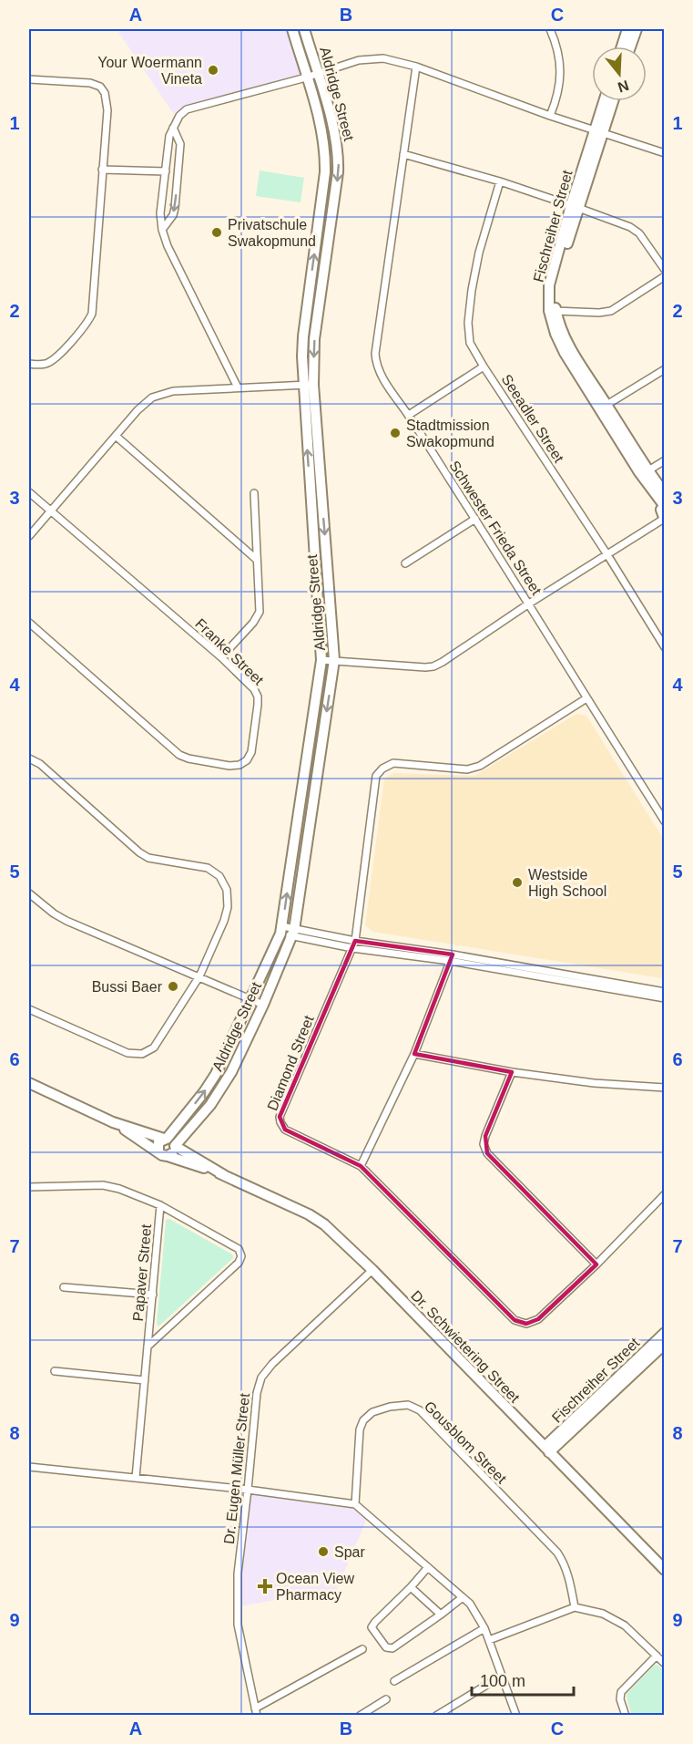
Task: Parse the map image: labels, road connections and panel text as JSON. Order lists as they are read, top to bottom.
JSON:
{
  "streets": {
    "street": [
      "Aldridge Street",
      "Fischreiher Street",
      "Seeadler Street",
      "Schwester Frieda Street",
      "Franke Street",
      "Diamond Street",
      "Papaver Street",
      "Dr. Schwietering Street",
      "Gousblom Street",
      "Dr. Eugen Müller Street"
    ]
  },
  "crossings": [
    ["Aldridge Street", "Dr. Schwietering Street"],
    ["Fischreiher Street", "Dr. Schwietering Street"],
    ["Schwester Frieda Street", "Diamond Street"],
    ["Dr. Schwietering Street", "Dr. Eugen Müller Street"]
  ],
  "places": {
    "other": [
      "Your Woermann Vineta",
      "Privatschule Swakopmund",
      "Stadtmission Swakopmund",
      "Westside High School",
      "Bussi Baer",
      "Spar"
    ],
    "health": ["Ocean View Pharmacy"]
  },
  "scale_bar": "100 m",
  "north": "bottom",
  "grid": {
    "columns": ["A", "B", "C"],
    "rows": [
      "1",
      "2",
      "3",
      "4",
      "5",
      "6",
      "7",
      "8",
      "9"
    ]
  }
}
